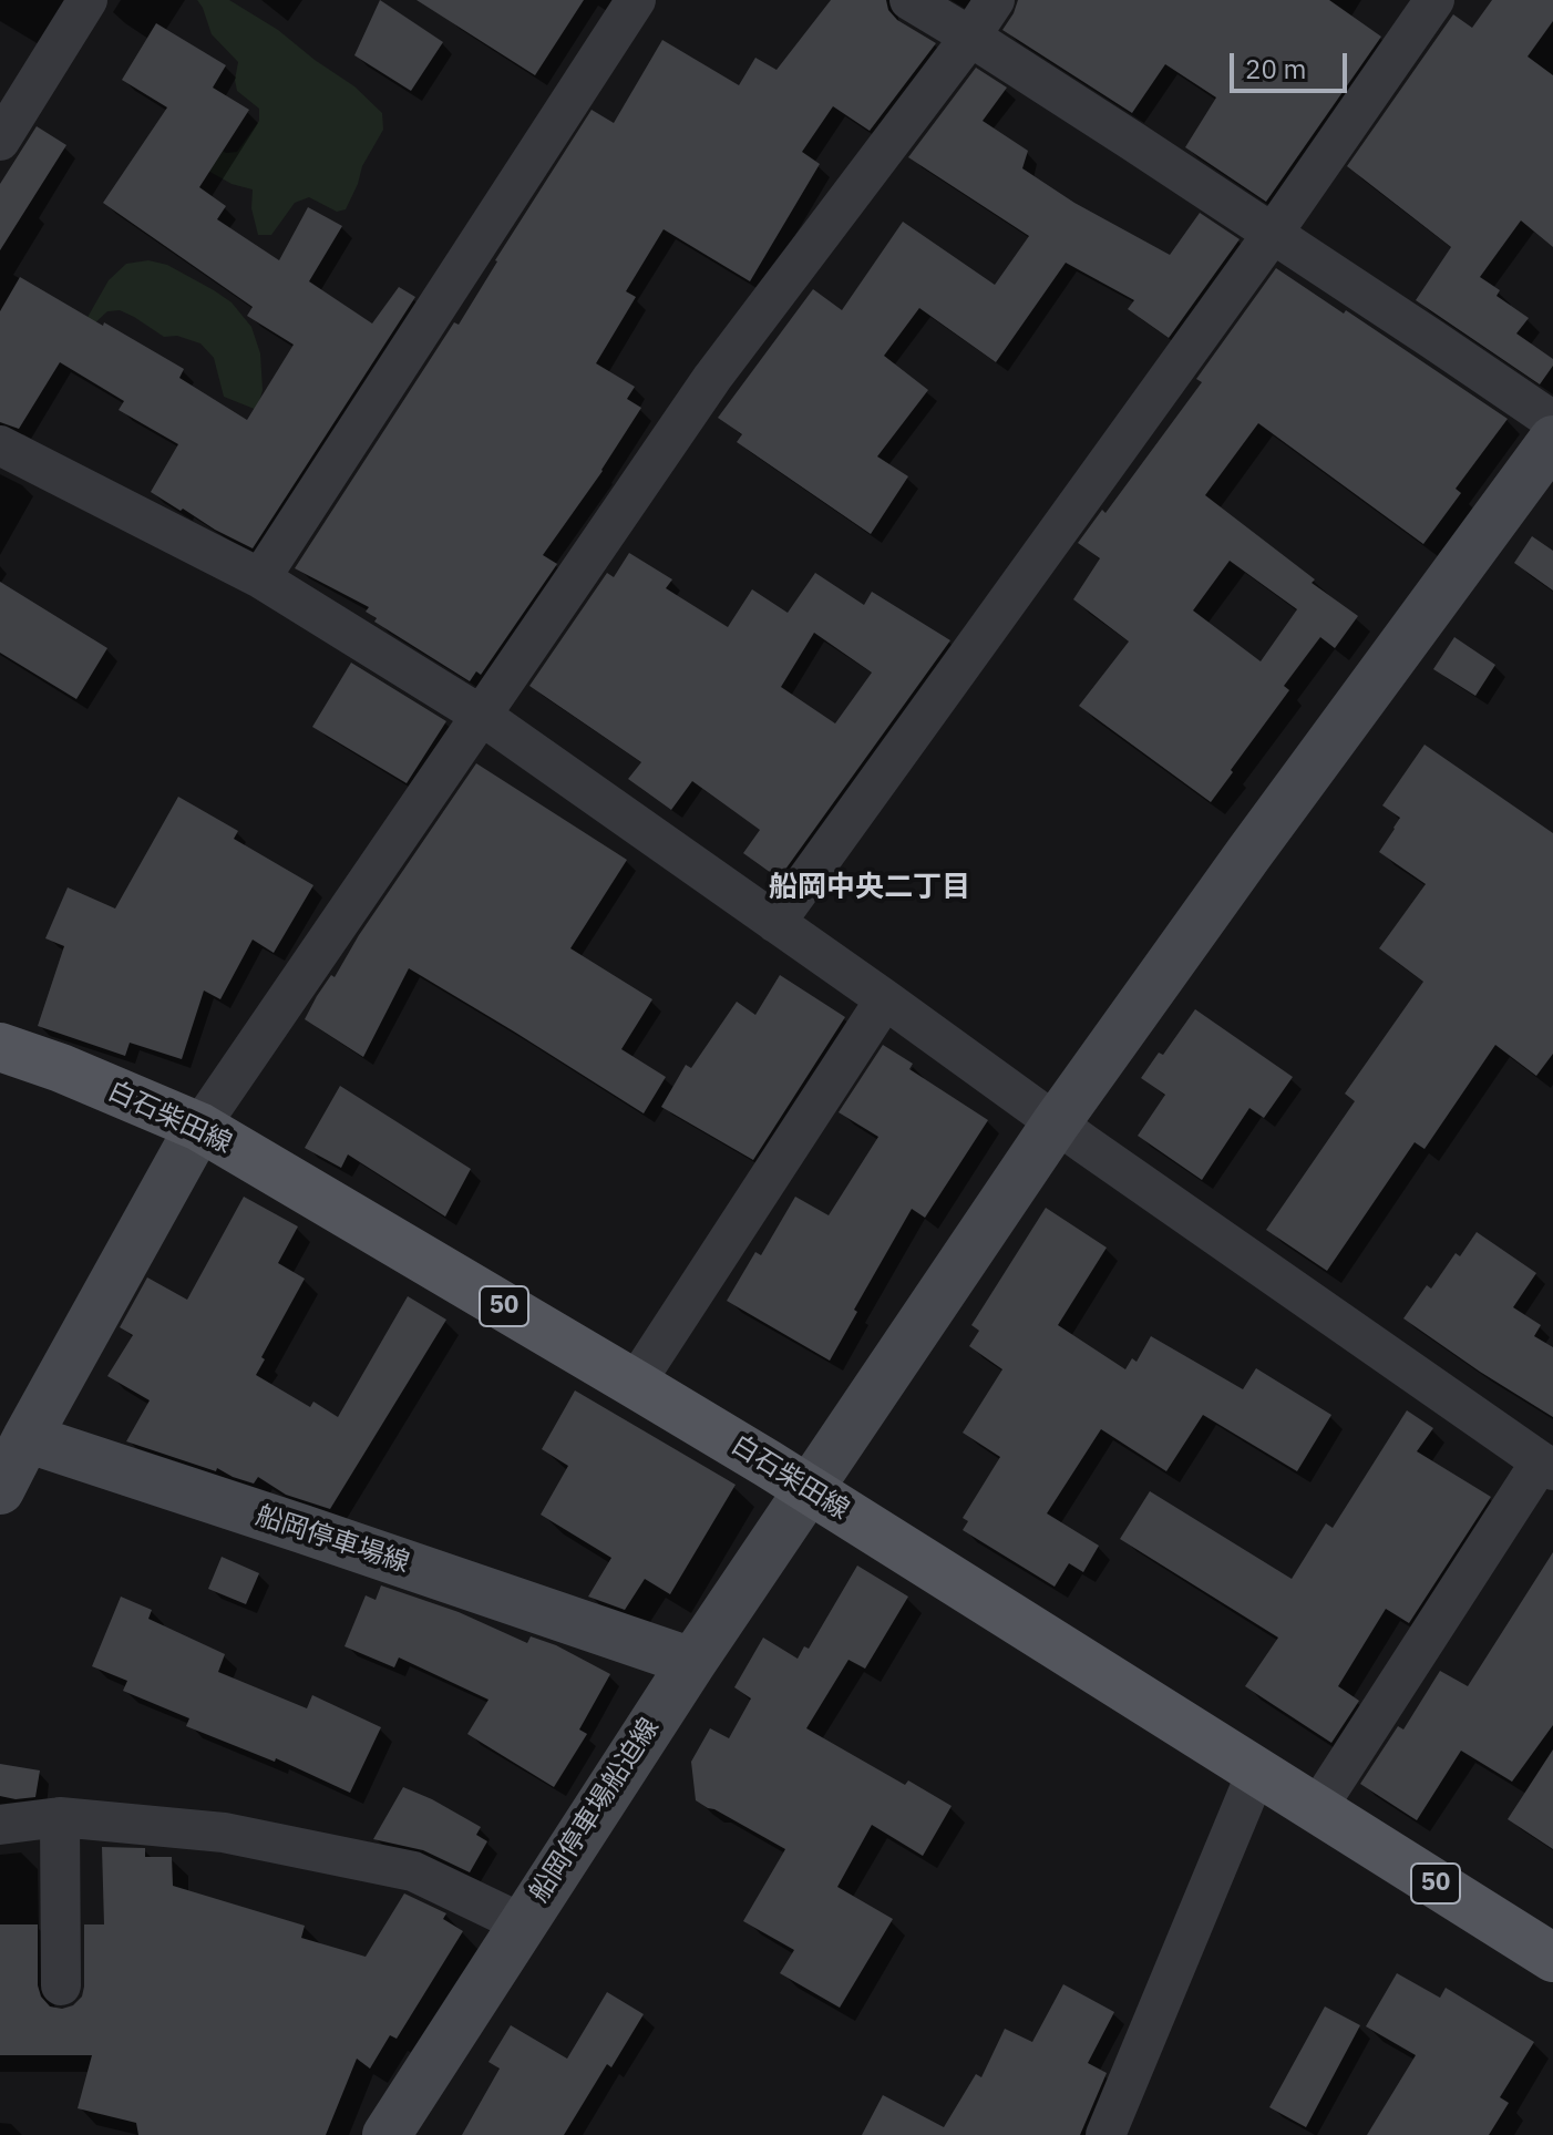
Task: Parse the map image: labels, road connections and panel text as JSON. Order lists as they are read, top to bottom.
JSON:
{
  "streets": {
    "main road": ["白石柴田線", "50"],
    "street": ["船岡停車場線", "船岡停車場船迫線"]
  },
  "crossings": [
    ["白石柴田線", "船岡停車場船迫線"],
    ["船岡停車場線", "船岡停車場船迫線"]
  ],
  "districts": ["船岡中央二丁目"],
  "scale_bar": "20 m"
}
